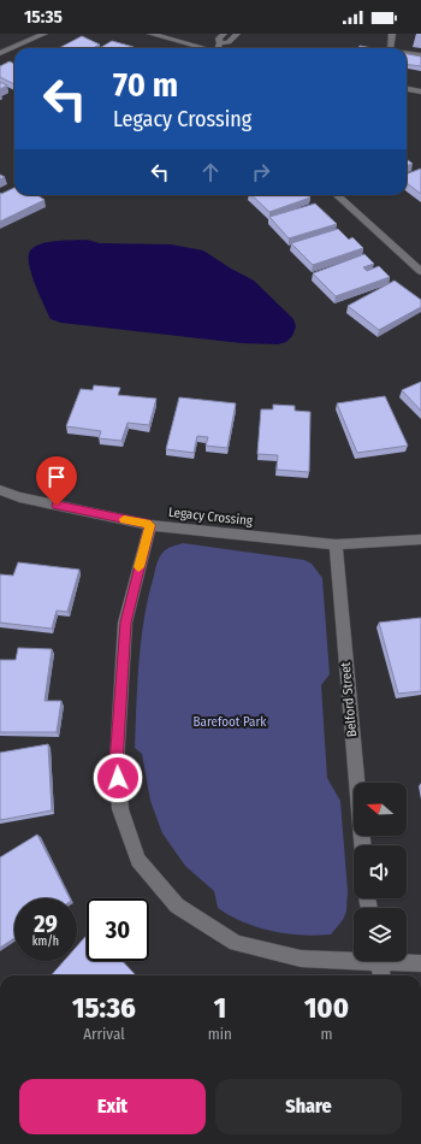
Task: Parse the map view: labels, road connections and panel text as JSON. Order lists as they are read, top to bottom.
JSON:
{
  "streets": {
    "street": ["Legacy Crossing", "Belford Street"]
  },
  "crossings": [
    ["Legacy Crossing", "Belford Street"]
  ],
  "parks": ["Barefoot Park"],
  "north": "left",
  "page": {
    "status": "15:35",
    "turn": ["70 m", "Legacy Crossing"],
    "speed": "29 km/h",
    "limit": "30",
    "eta": [
      "15:36",
      "Arrival",
      "1",
      "min",
      "100",
      "m"
    ],
    "buttons": ["Exit", "Share"]
  }
}
